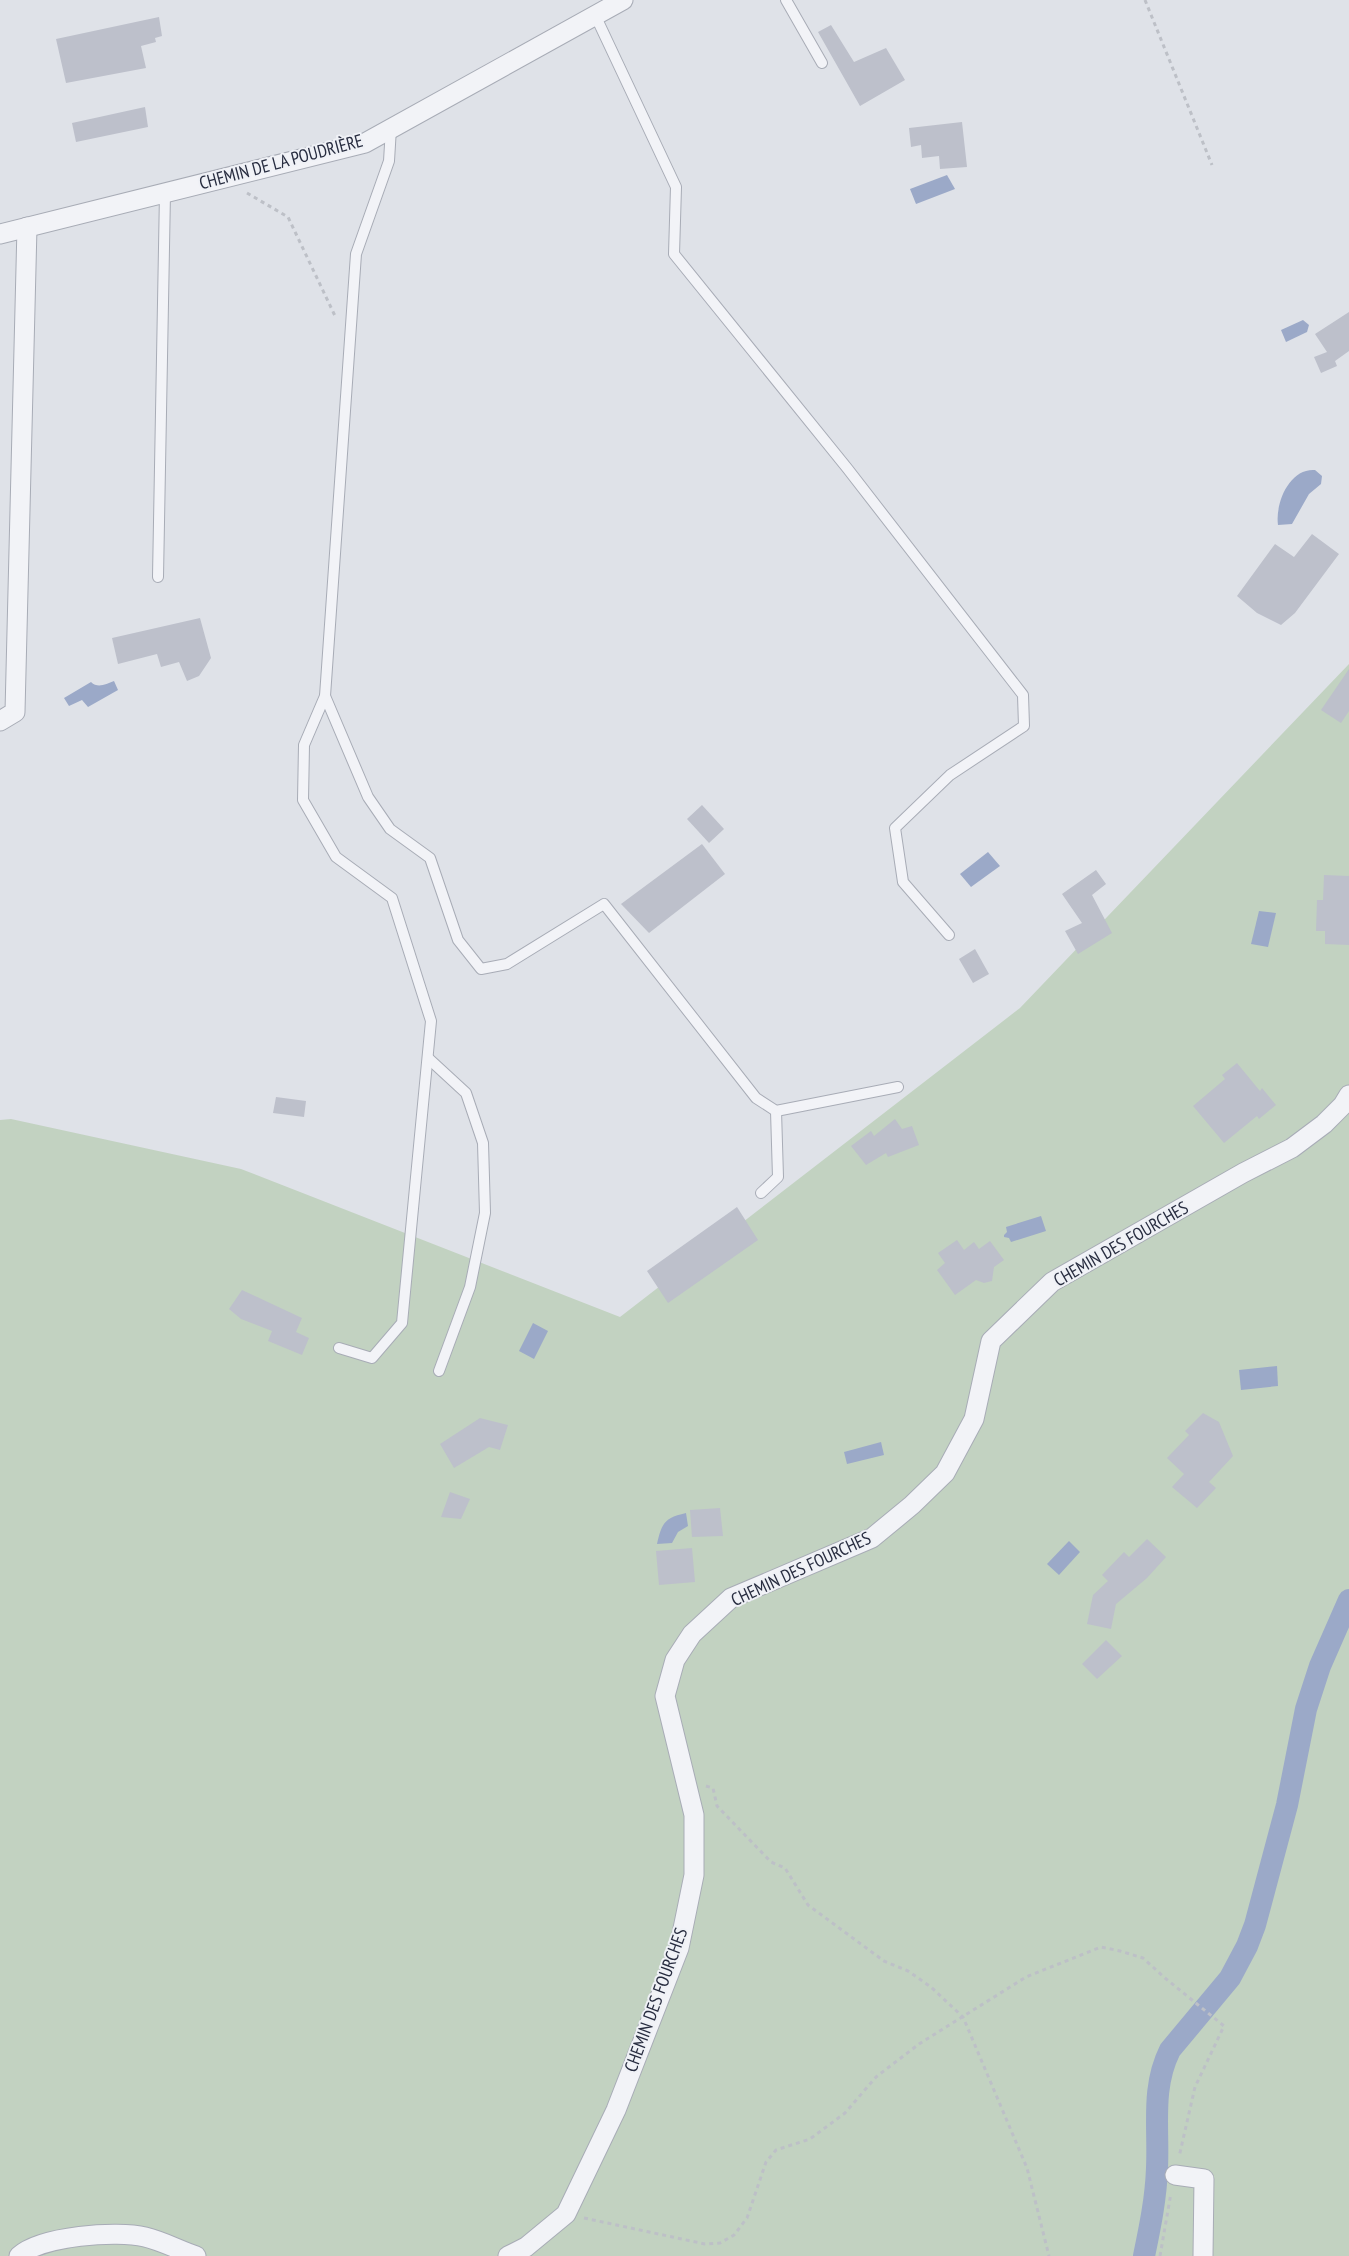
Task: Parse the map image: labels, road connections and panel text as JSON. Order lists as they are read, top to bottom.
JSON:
{
  "streets": {
    "street": ["CHEMIN DE LA POUDRIÈRE", "CHEMIN DES FOURCHES"]
  }
}
